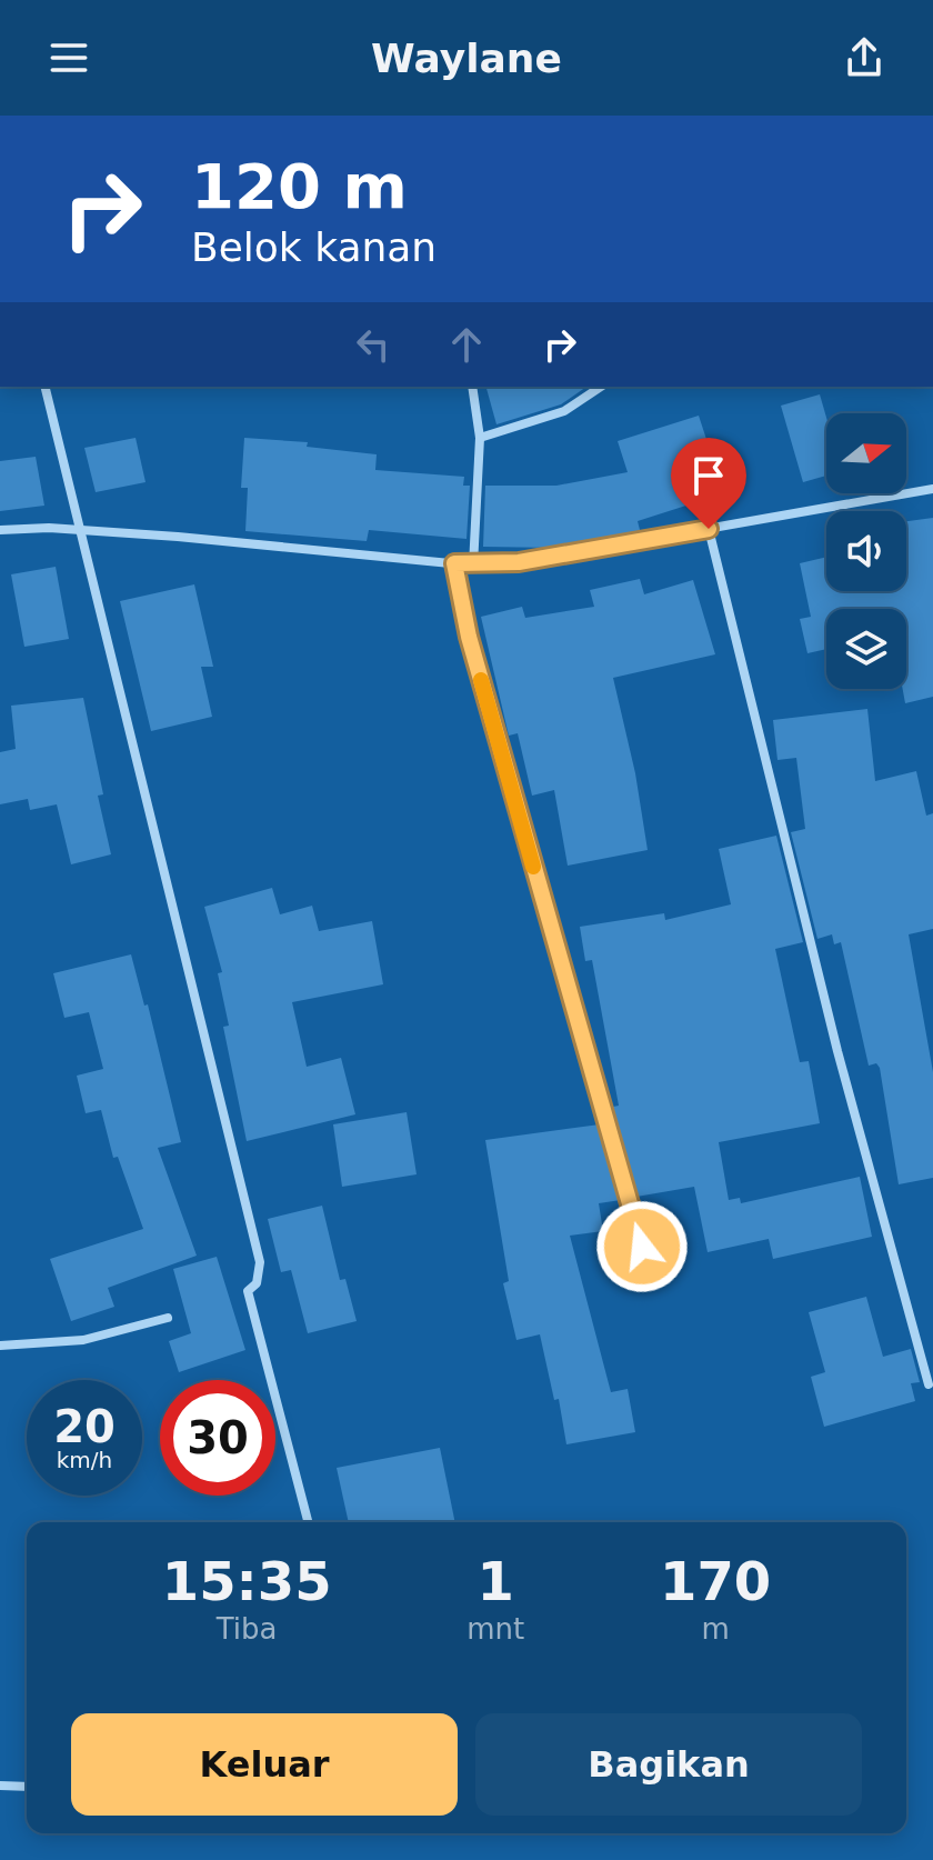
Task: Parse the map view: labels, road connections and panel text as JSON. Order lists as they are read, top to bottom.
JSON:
{
  "north": "right",
  "page": {
    "header": "Waylane",
    "turn": ["120 m", "Belok kanan"],
    "speed": "20 km/h",
    "limit": "30",
    "eta": [
      "15:35",
      "Tiba",
      "1",
      "mnt",
      "170",
      "m"
    ],
    "buttons": ["Keluar", "Bagikan"]
  }
}
